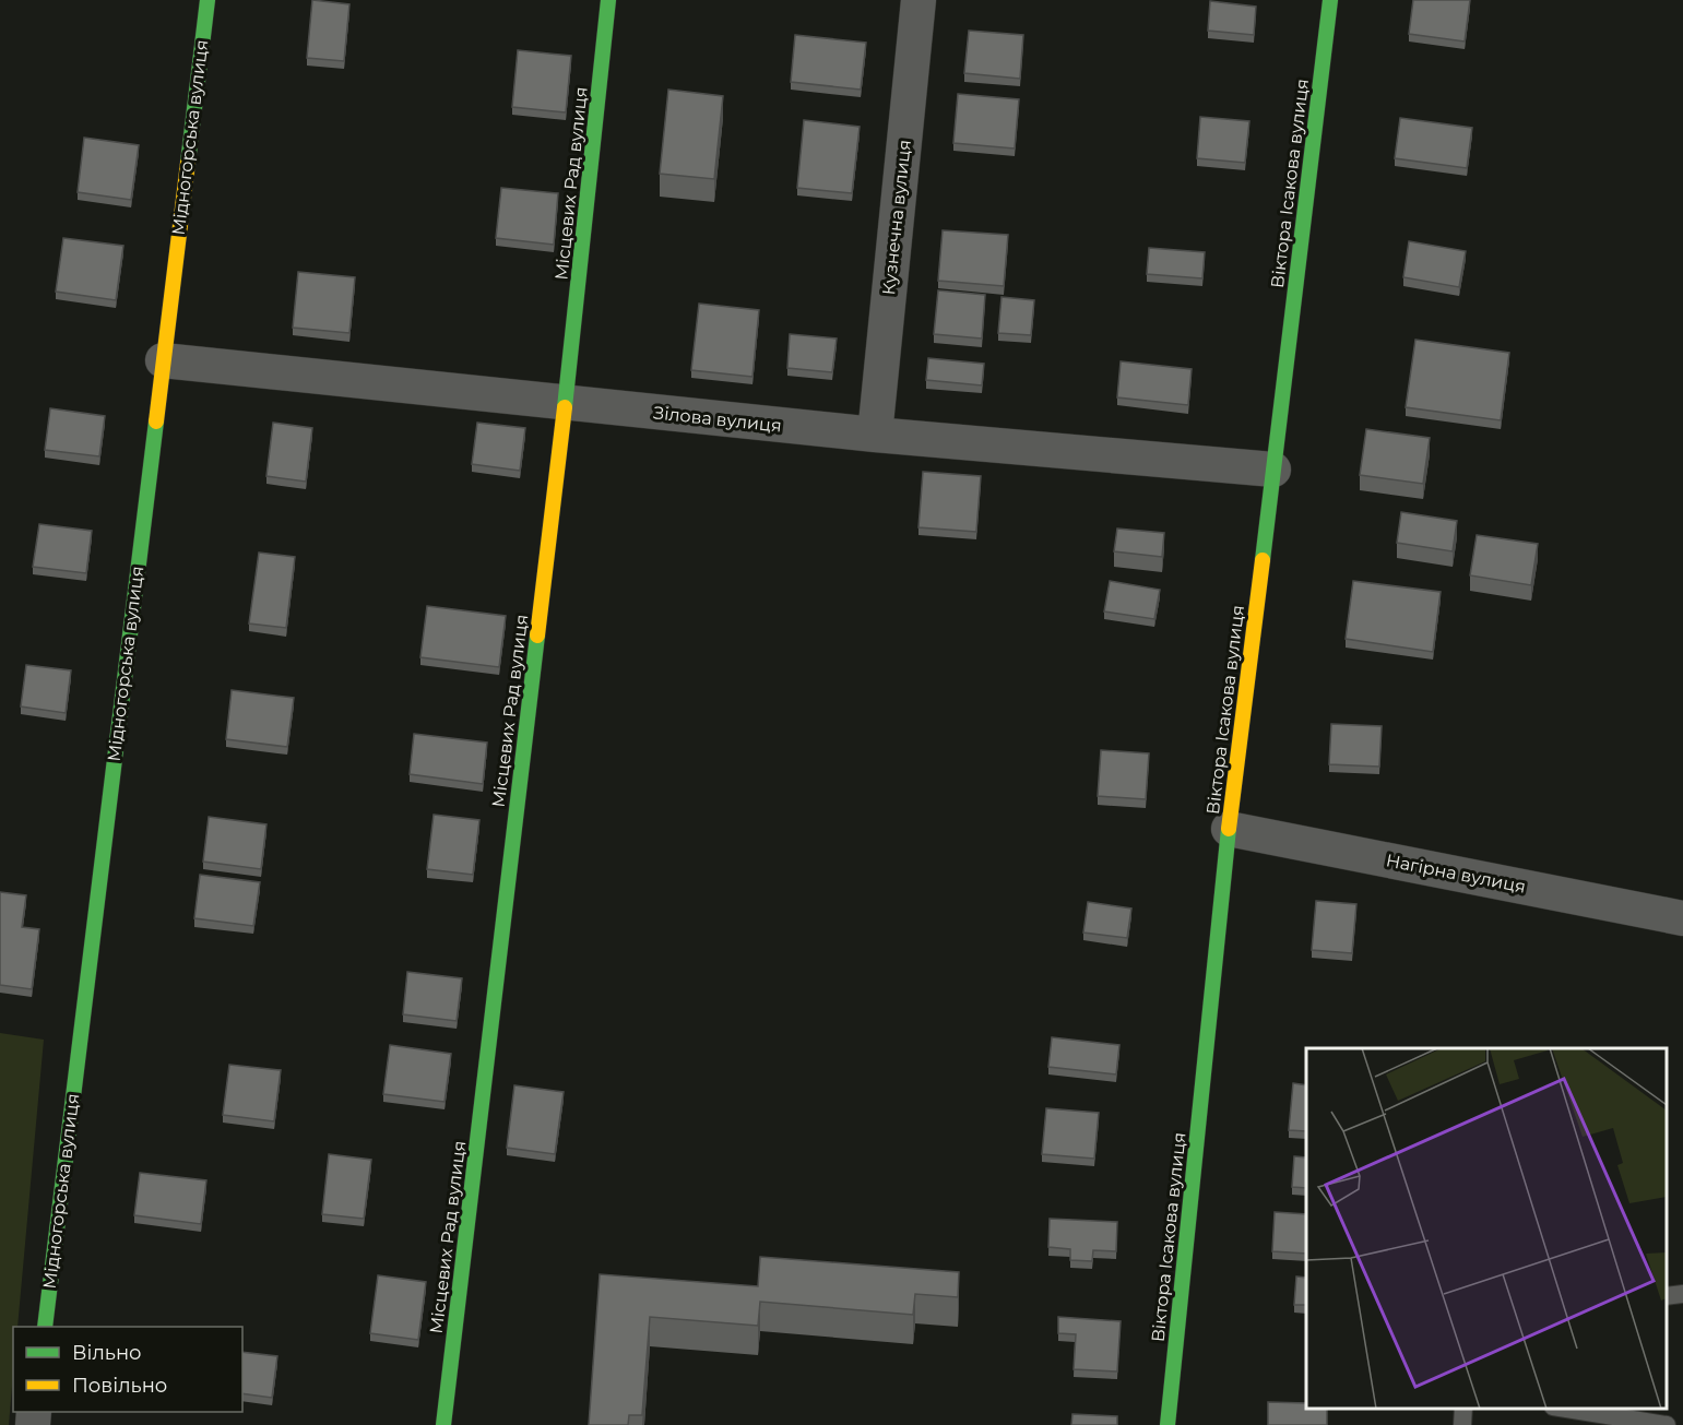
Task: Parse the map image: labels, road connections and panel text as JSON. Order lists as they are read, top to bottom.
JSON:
{
  "streets": {
    "street": [
      "Мідногорська вулиця",
      "Місцевих Рад вулиця",
      "Віктора Ісакова вулиця",
      "Кузнечна вулиця",
      "Зілова вулиця",
      "Нагірна вулиця"
    ]
  },
  "crossings": [
    ["Мідногорська вулиця", "Зілова вулиця"],
    ["Місцевих Рад вулиця", "Зілова вулиця"],
    ["Віктора Ісакова вулиця", "Зілова вулиця"],
    ["Віктора Ісакова вулиця", "Нагірна вулиця"],
    ["Кузнечна вулиця", "Зілова вулиця"]
  ],
  "legend": ["Вільно", "Повільно"]
}
